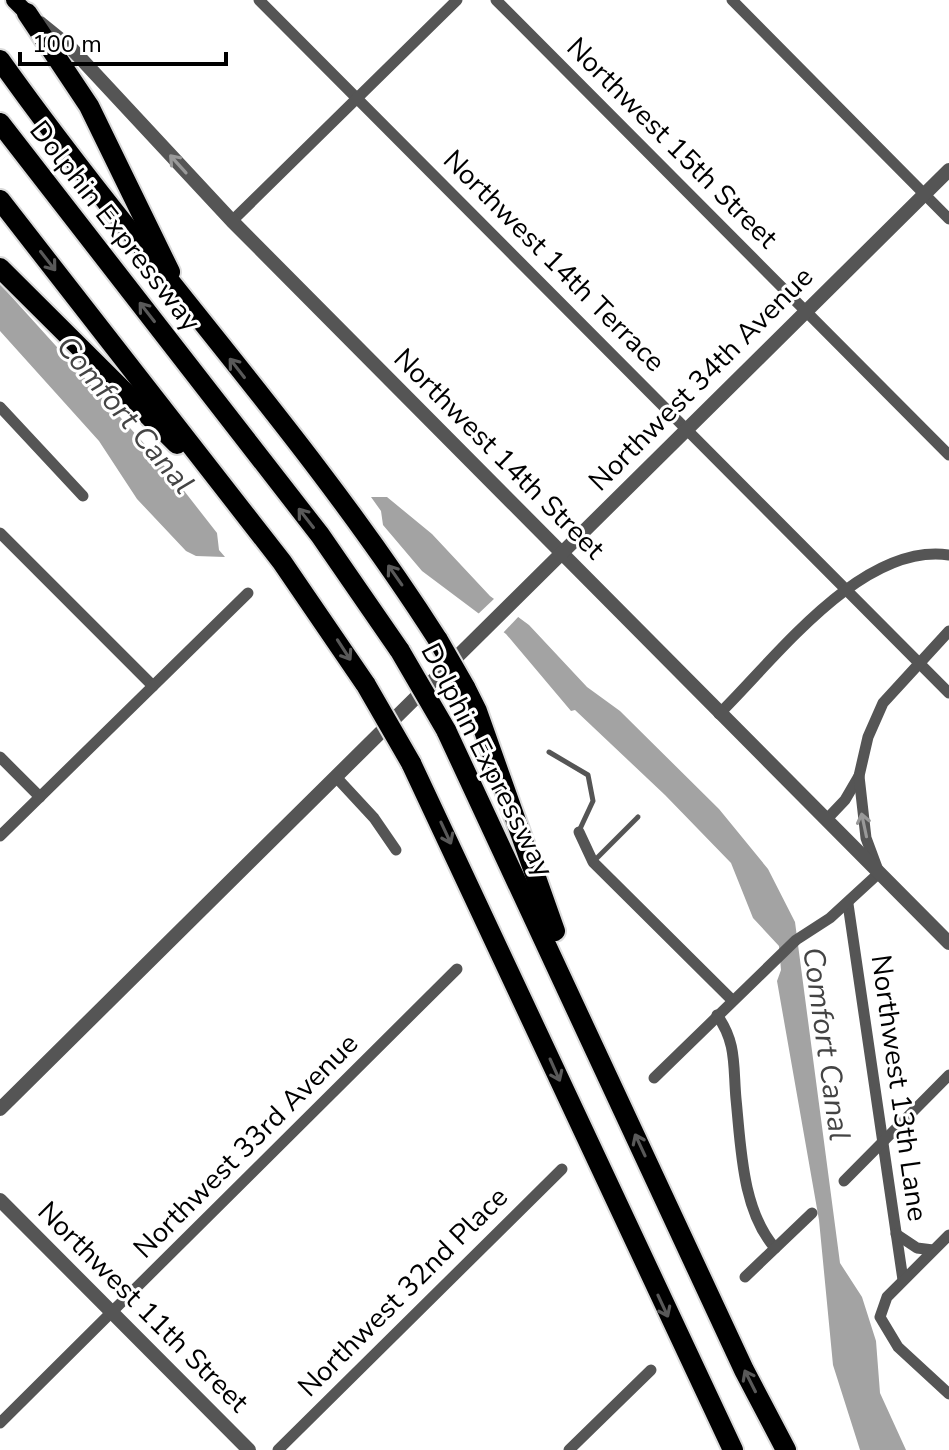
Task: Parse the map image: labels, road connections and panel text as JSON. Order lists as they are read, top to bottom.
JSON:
{
  "streets": {
    "highway": ["Dolphin Expressway"],
    "street": [
      "Northwest 15th Street",
      "Northwest 14th Terrace",
      "Northwest 34th Avenue",
      "Northwest 14th Street",
      "Northwest 13th Lane",
      "Northwest 33rd Avenue",
      "Northwest 32nd Place",
      "Northwest 11th Street"
    ]
  },
  "crossings": [
    ["Northwest 15th Street", "Northwest 34th Avenue"],
    ["Northwest 14th Terrace", "Northwest 34th Avenue"],
    ["Northwest 34th Avenue", "Northwest 14th Street"],
    ["Northwest 33rd Avenue", "Northwest 11th Street"]
  ],
  "water": ["Comfort Canal"],
  "scale_bar": "100 m"
}
